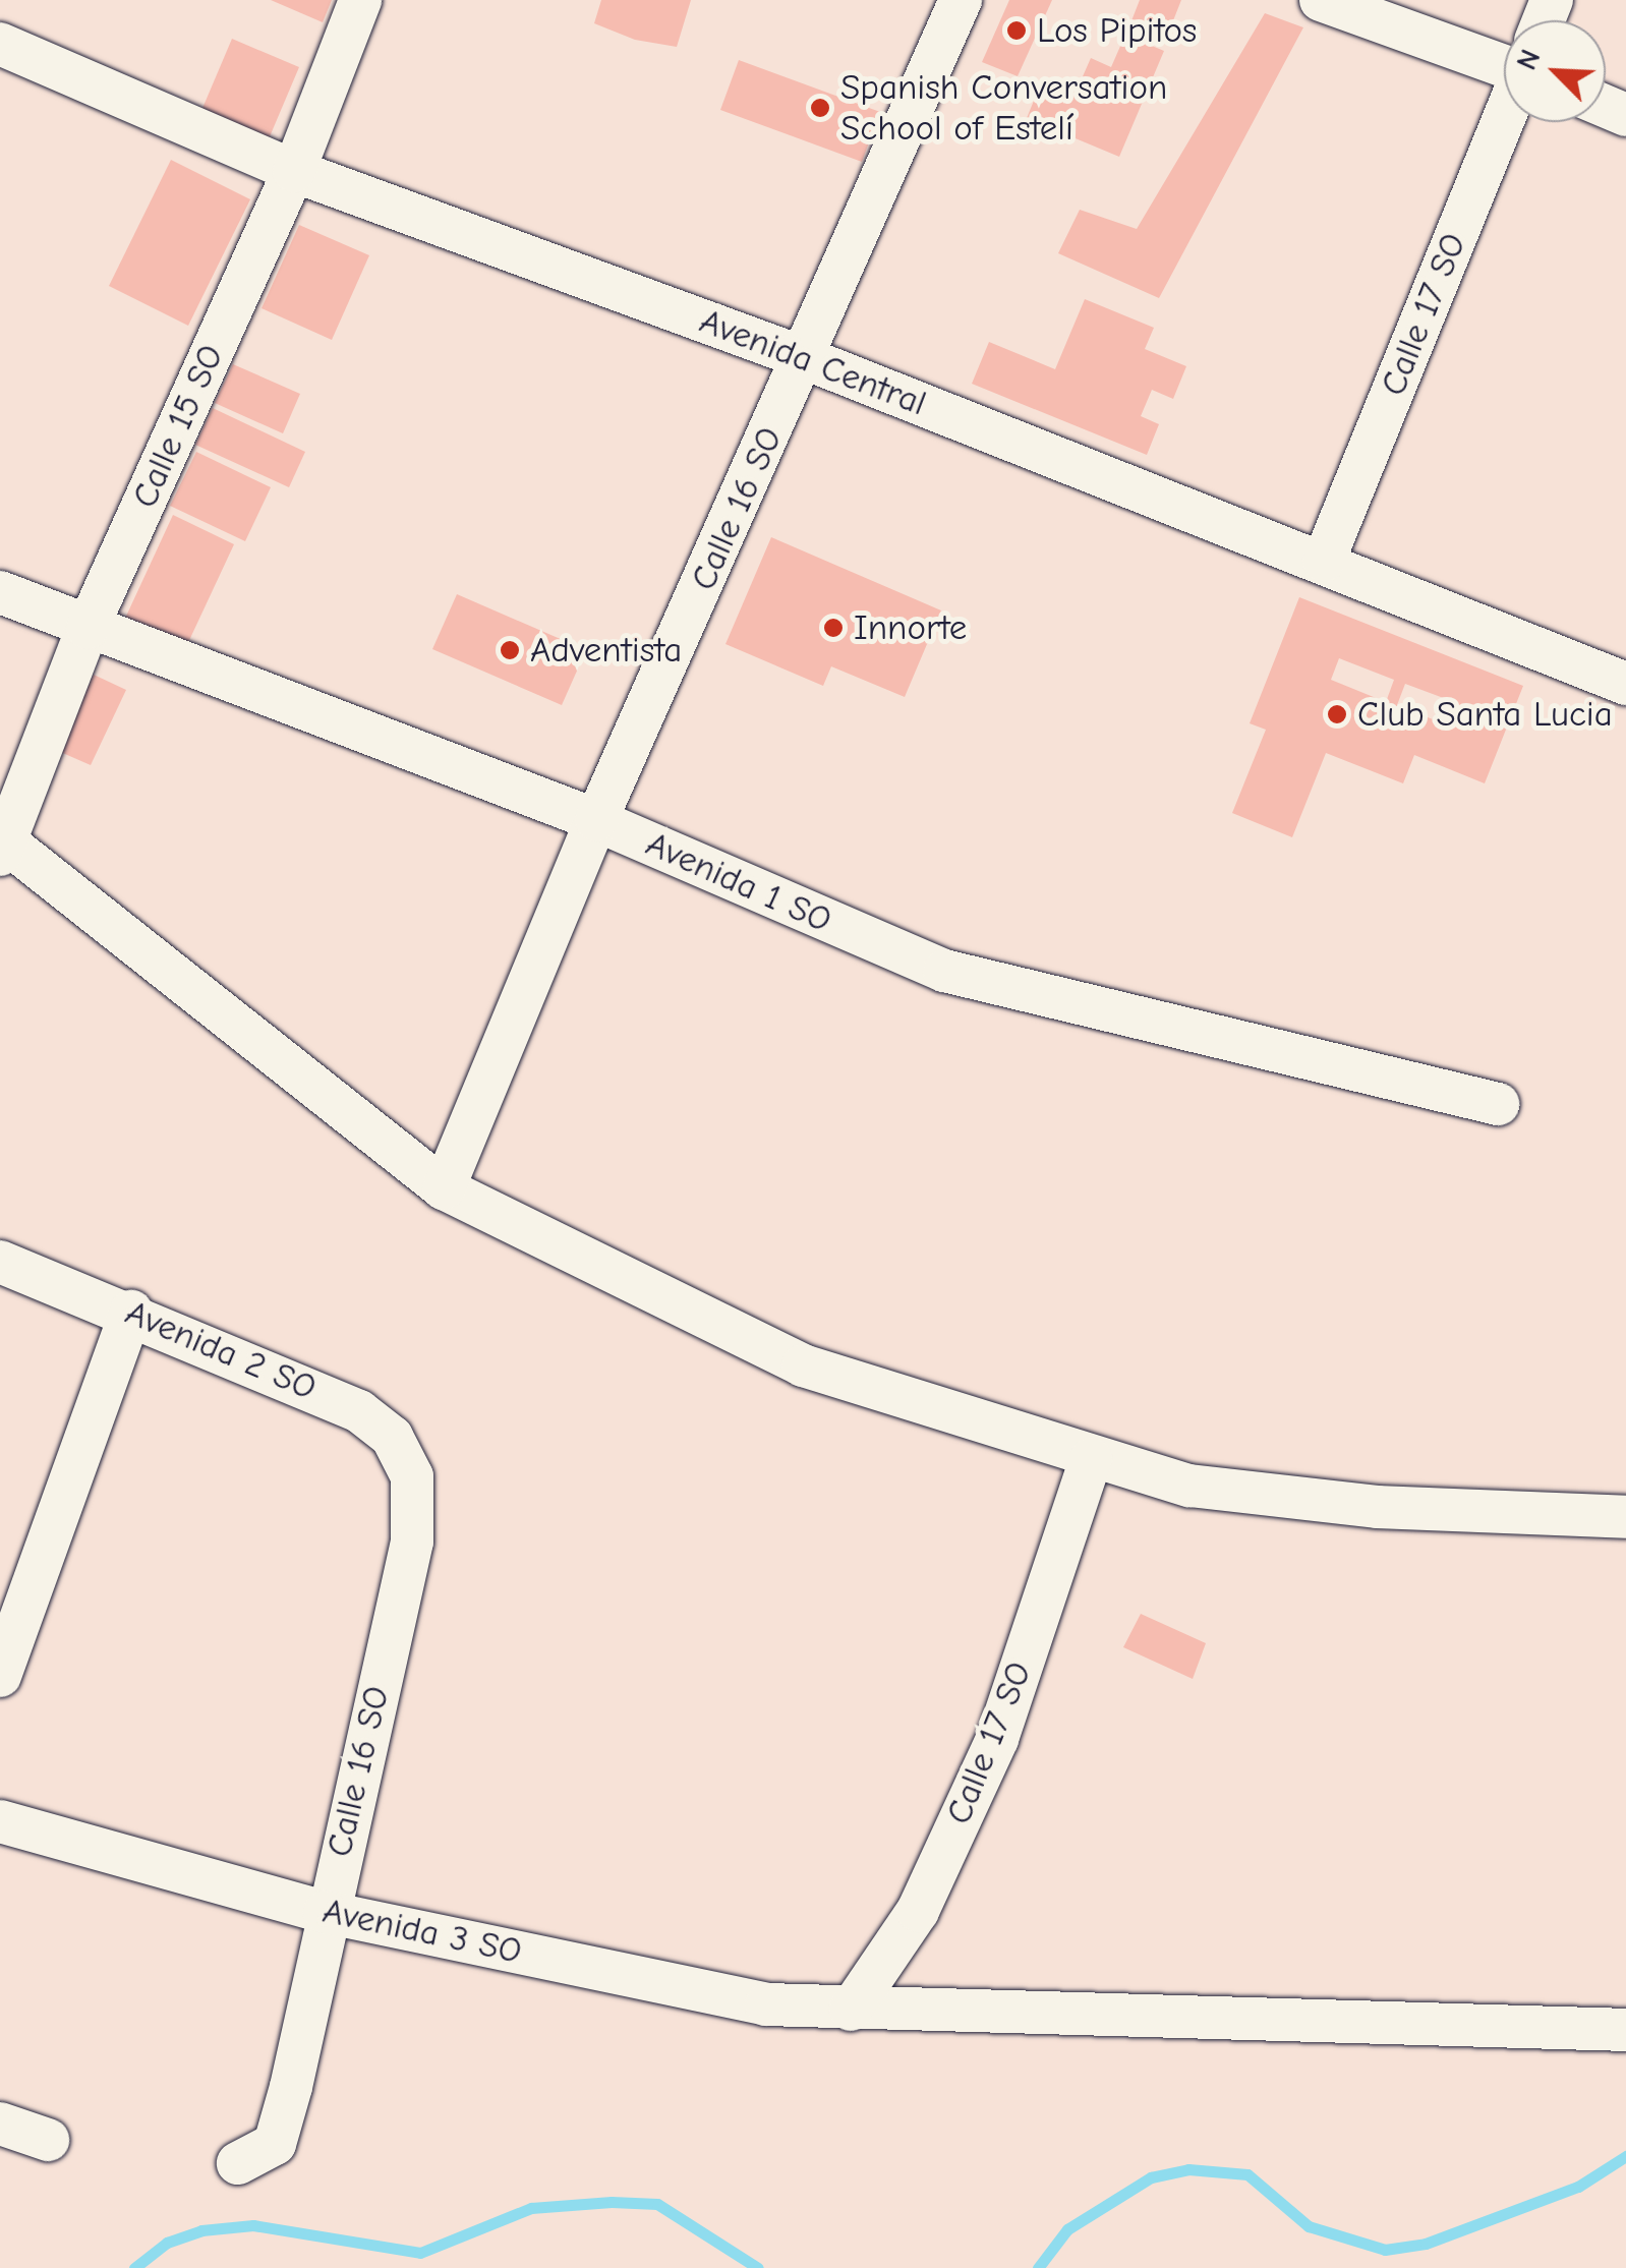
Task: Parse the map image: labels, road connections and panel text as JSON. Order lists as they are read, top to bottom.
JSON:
{
  "streets": {
    "street": [
      "Calle 17 SO",
      "Avenida Central",
      "Calle 15 SO",
      "Calle 16 SO",
      "Avenida 1 SO",
      "Avenida 2 SO",
      "Avenida 3 SO"
    ]
  },
  "crossings": [
    ["Calle 17 SO", "Avenida Central"],
    ["Calle 17 SO", "Avenida 3 SO"],
    ["Avenida Central", "Calle 15 SO"],
    ["Avenida Central", "Calle 16 SO"],
    ["Calle 15 SO", "Avenida 1 SO"],
    ["Calle 16 SO", "Avenida 1 SO"],
    ["Calle 16 SO", "Avenida 2 SO"],
    ["Calle 16 SO", "Avenida 3 SO"]
  ],
  "places": [
    "Los Pipitos",
    "Spanish Conversation School of Estelí",
    "Innorte",
    "Adventista",
    "Club Santa Lucia"
  ],
  "north": "top left"
}
